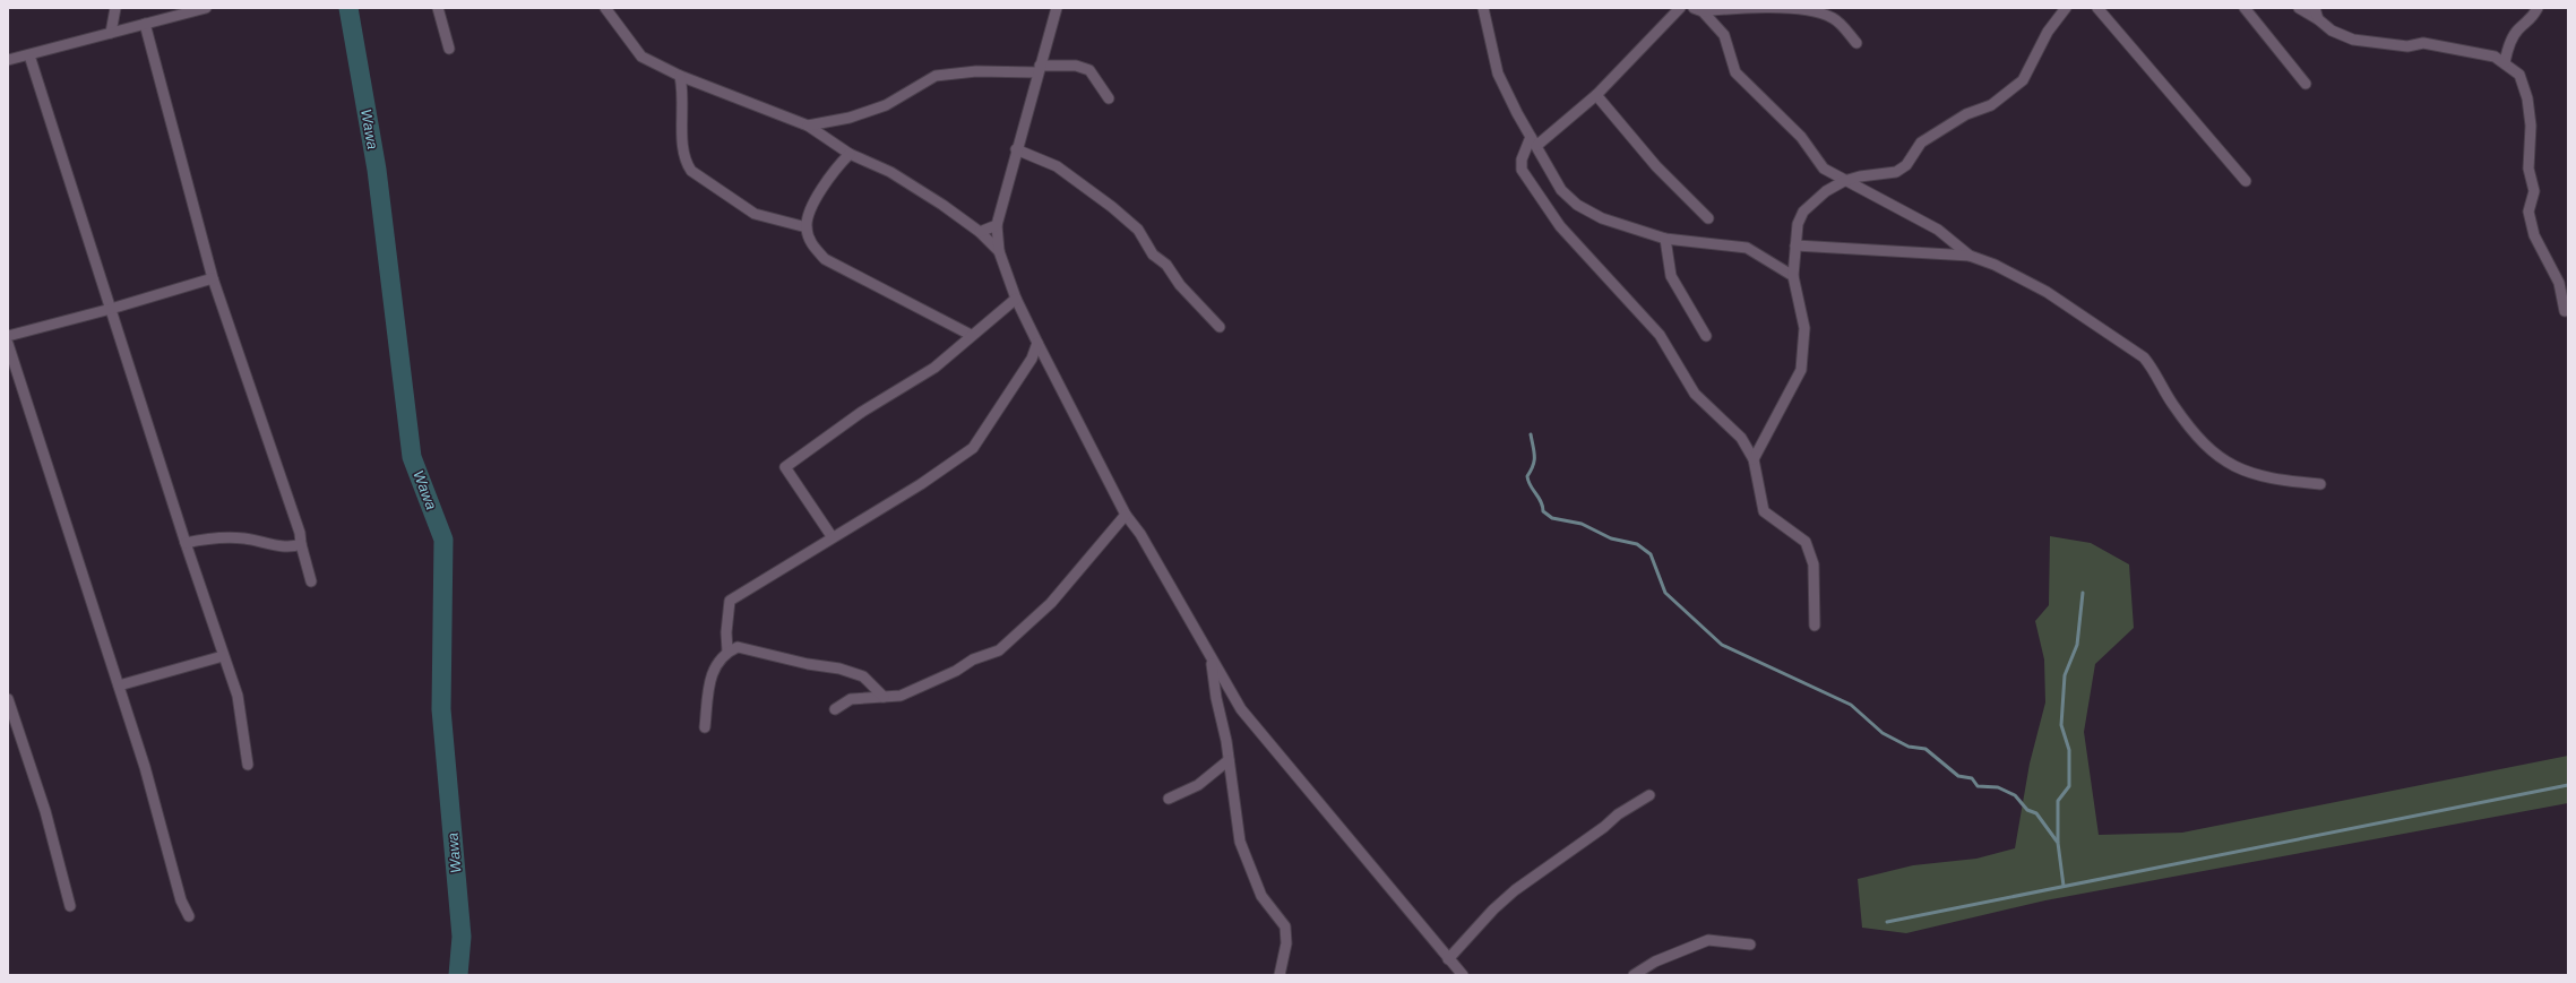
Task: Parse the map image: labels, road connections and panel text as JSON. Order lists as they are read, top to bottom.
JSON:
{
  "water": ["Wawa"]
}
